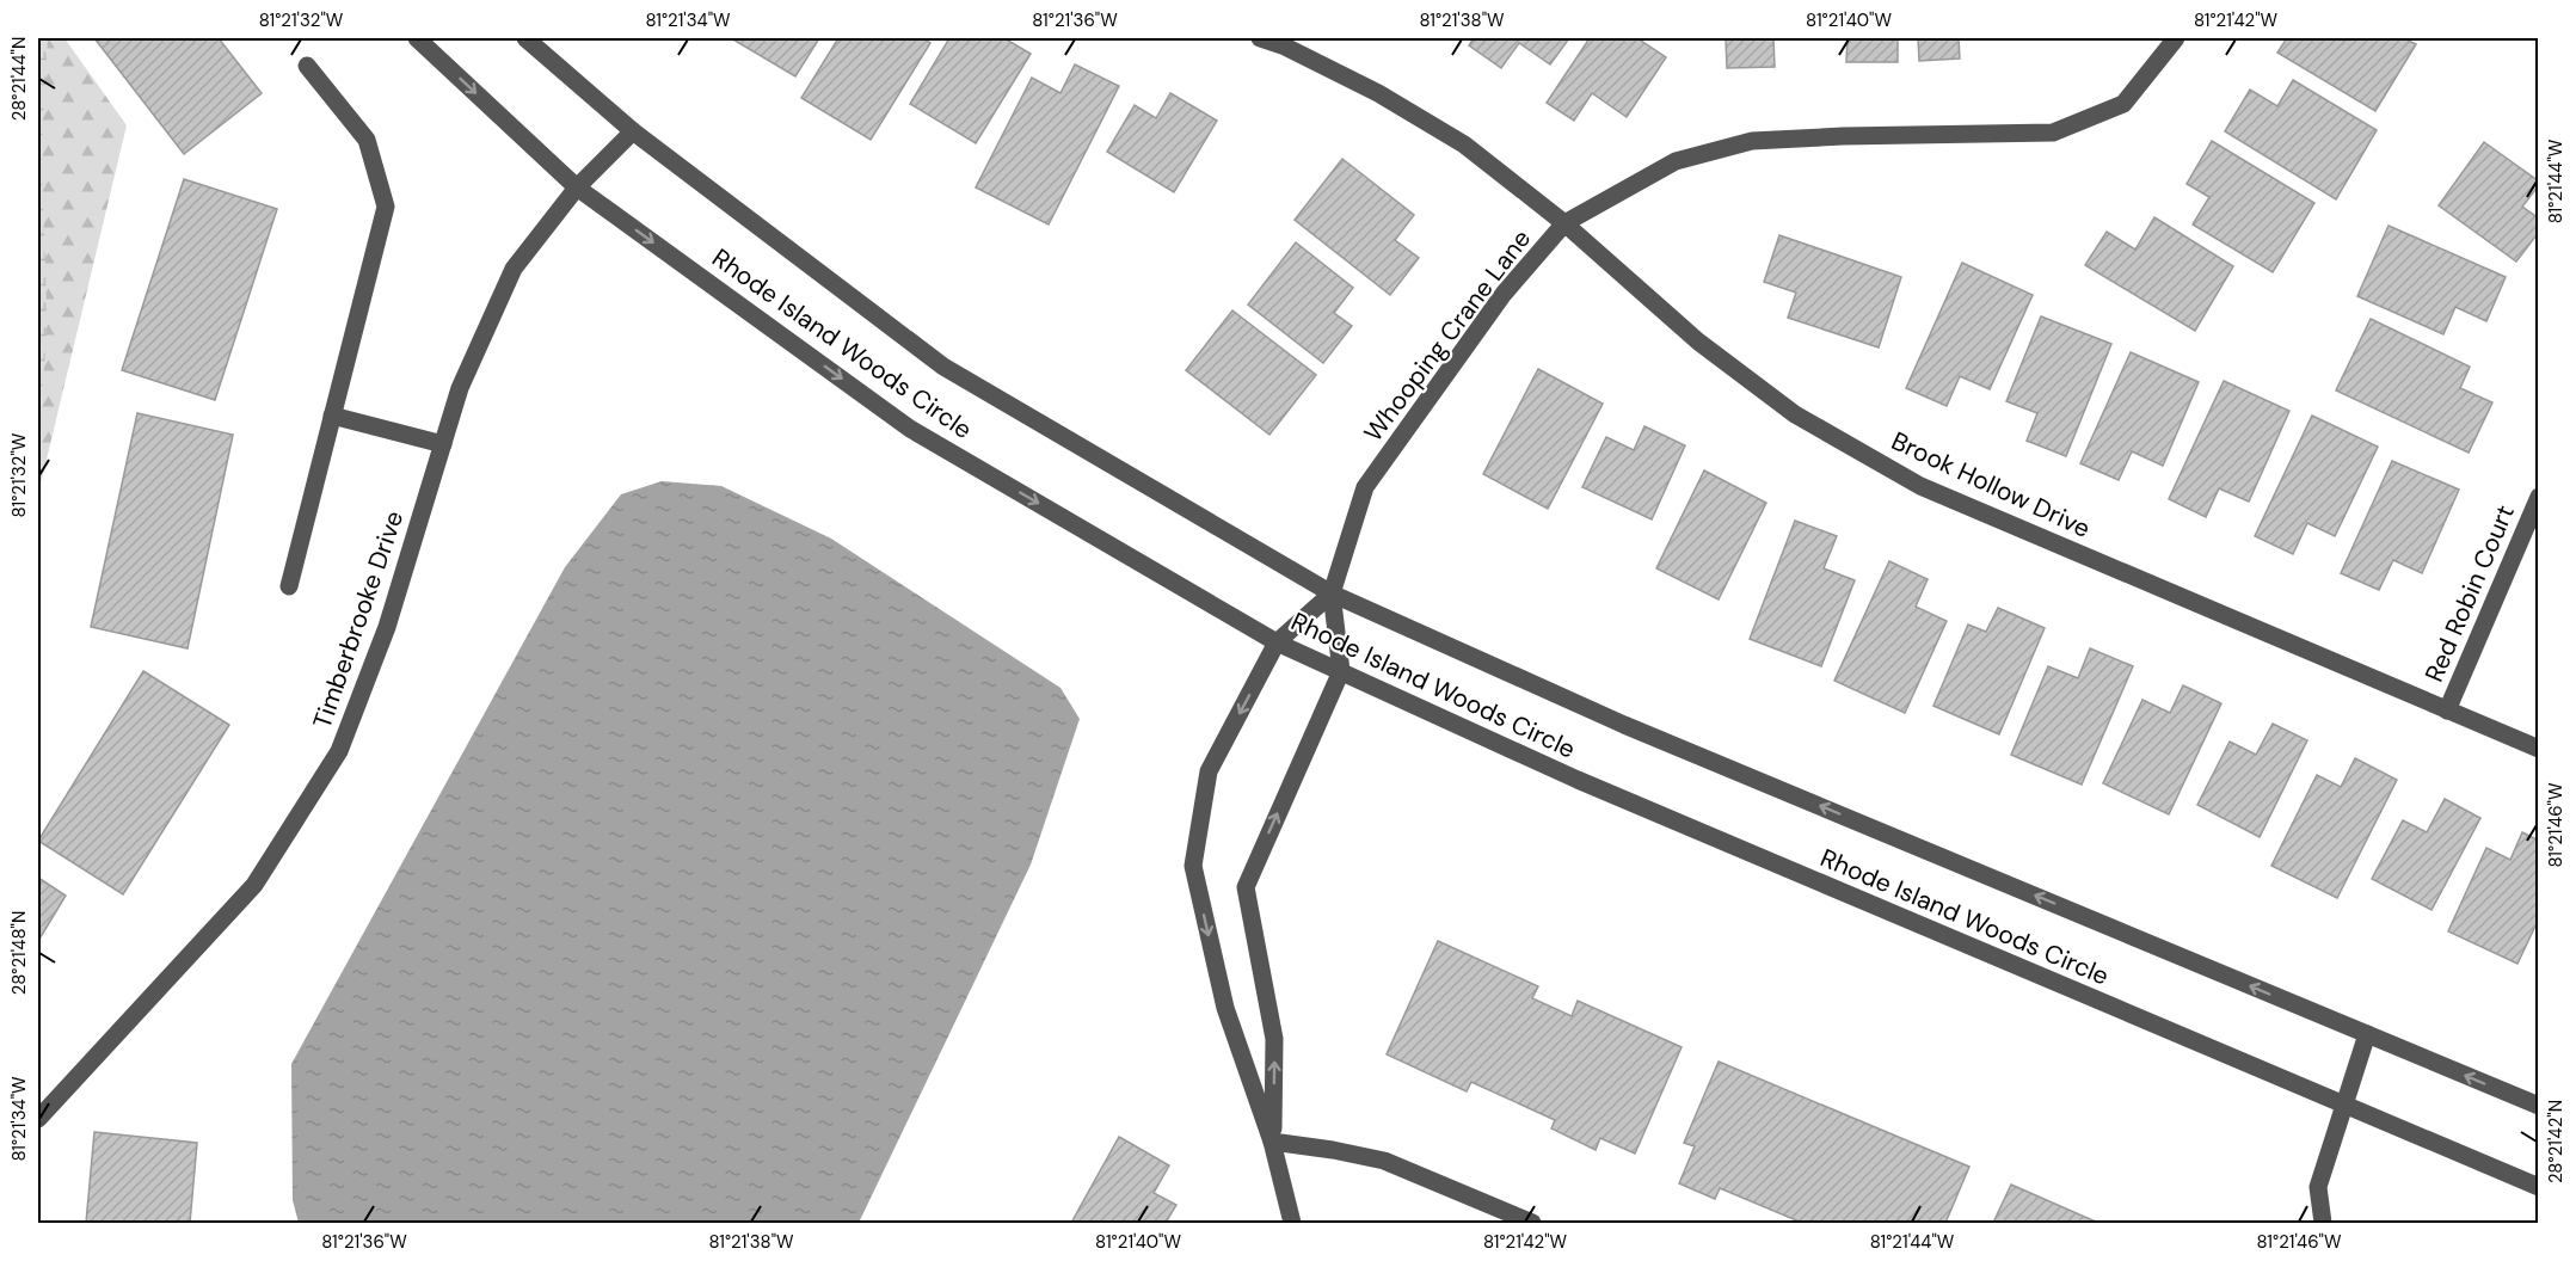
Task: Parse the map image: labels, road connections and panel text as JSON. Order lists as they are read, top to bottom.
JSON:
{
  "streets": {
    "street": [
      "Whooping Crane Lane",
      "Rhode Island Woods Circle",
      "Brook Hollow Drive",
      "Red Robin Court",
      "Timberbrooke Drive"
    ]
  },
  "crossings": [
    ["Whooping Crane Lane", "Rhode Island Woods Circle"],
    ["Whooping Crane Lane", "Brook Hollow Drive"],
    ["Rhode Island Woods Circle", "Timberbrooke Drive"],
    ["Brook Hollow Drive", "Red Robin Court"]
  ],
  "coordinates": [
    "81°21'32\"W",
    "81°21'34\"W",
    "81°21'36\"W",
    "81°21'38\"W",
    "81°21'40\"W",
    "81°21'42\"W",
    "28°21'44\"N",
    "81°21'44\"W",
    "81°21'46\"W",
    "28°21'48\"N",
    "28°21'42\"N"
  ]
}
